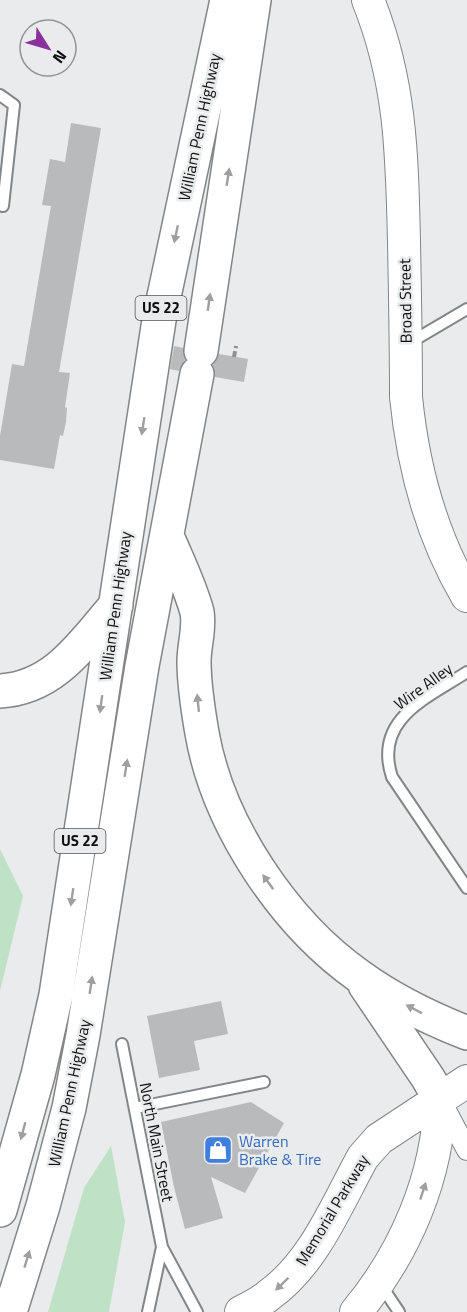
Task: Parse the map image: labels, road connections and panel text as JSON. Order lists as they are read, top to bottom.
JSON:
{
  "streets": {
    "highway": ["William Penn Highway", "US 22"],
    "main road": ["Broad Street", "Memorial Parkway"],
    "lane": ["Wire Alley", "North Main Street"]
  },
  "one_way": ["Memorial Parkway"],
  "places": {
    "shop": ["Warren Brake & Tire"]
  },
  "north": "bottom right"
}
